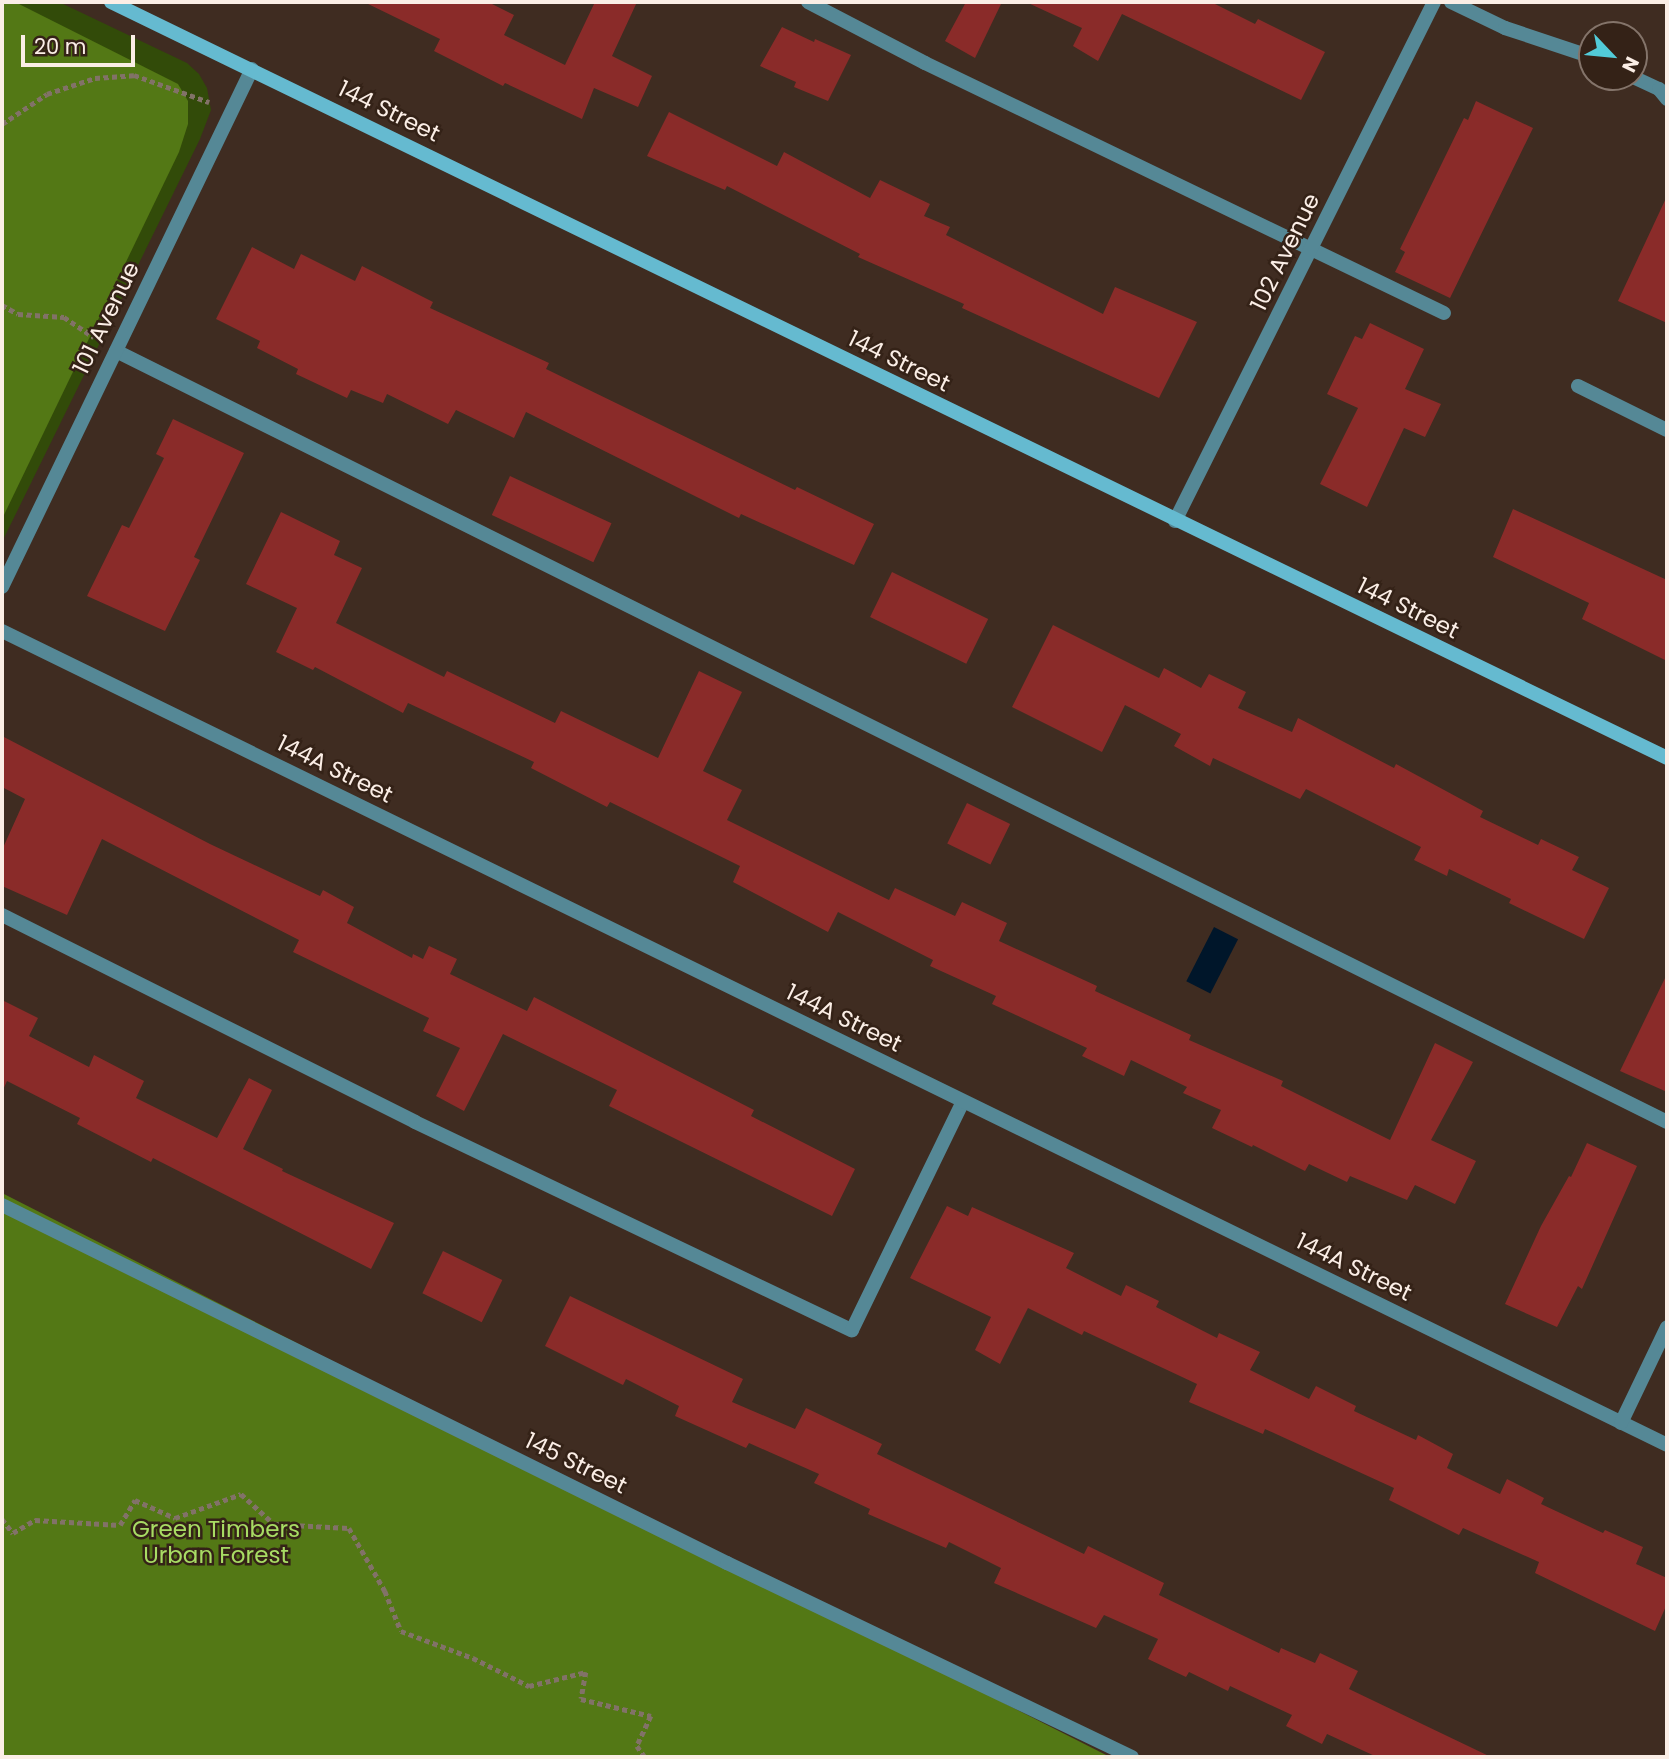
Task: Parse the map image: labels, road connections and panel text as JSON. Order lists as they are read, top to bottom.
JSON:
{
  "streets": {
    "main road": ["144 Street"],
    "street": [
      "102 Avenue",
      "101 Avenue",
      "144A Street",
      "145 Street"
    ]
  },
  "crossings": [
    ["144 Street", "102 Avenue"],
    ["144 Street", "101 Avenue"]
  ],
  "parks": ["Green Timbers Urban Forest"],
  "scale_bar": "20 m",
  "north": "bottom right"
}
